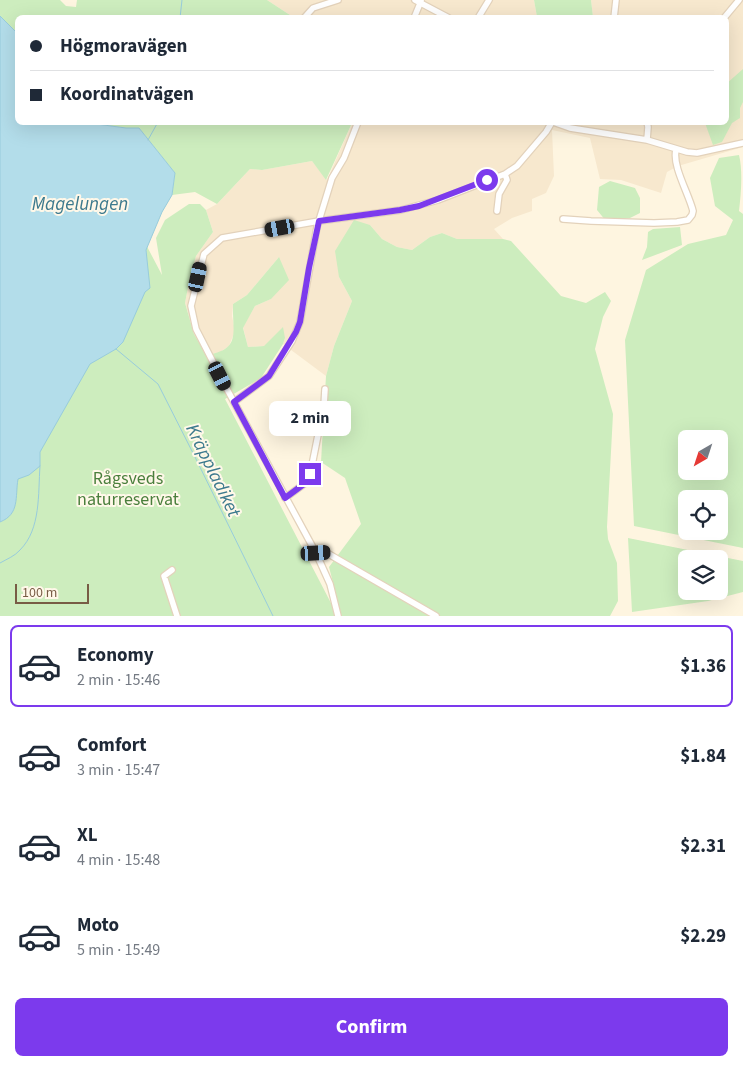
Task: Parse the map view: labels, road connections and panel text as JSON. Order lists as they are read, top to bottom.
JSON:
{
  "water": ["Magelungen", "Kräppladiket"],
  "parks": ["Rågsveds naturreservat"],
  "scale_bar": "100 m",
  "north": "bottom left",
  "page": {
    "banner": ["Högmoravägen", "Koordinatvägen"],
    "bubble": "2 min",
    "scale": "100 m",
    "list": [
      {
        "name": "Economy",
        "note": "2 min · 15:46",
        "value": "$1.36"
      },
      {
        "name": "Comfort",
        "note": "3 min · 15:47",
        "value": "$1.84"
      },
      {
        "name": "XL",
        "note": "4 min · 15:48",
        "value": "$2.31"
      },
      {
        "name": "Moto",
        "note": "5 min · 15:49",
        "value": "$2.29"
      }
    ],
    "buttons": "Confirm"
  }
}
